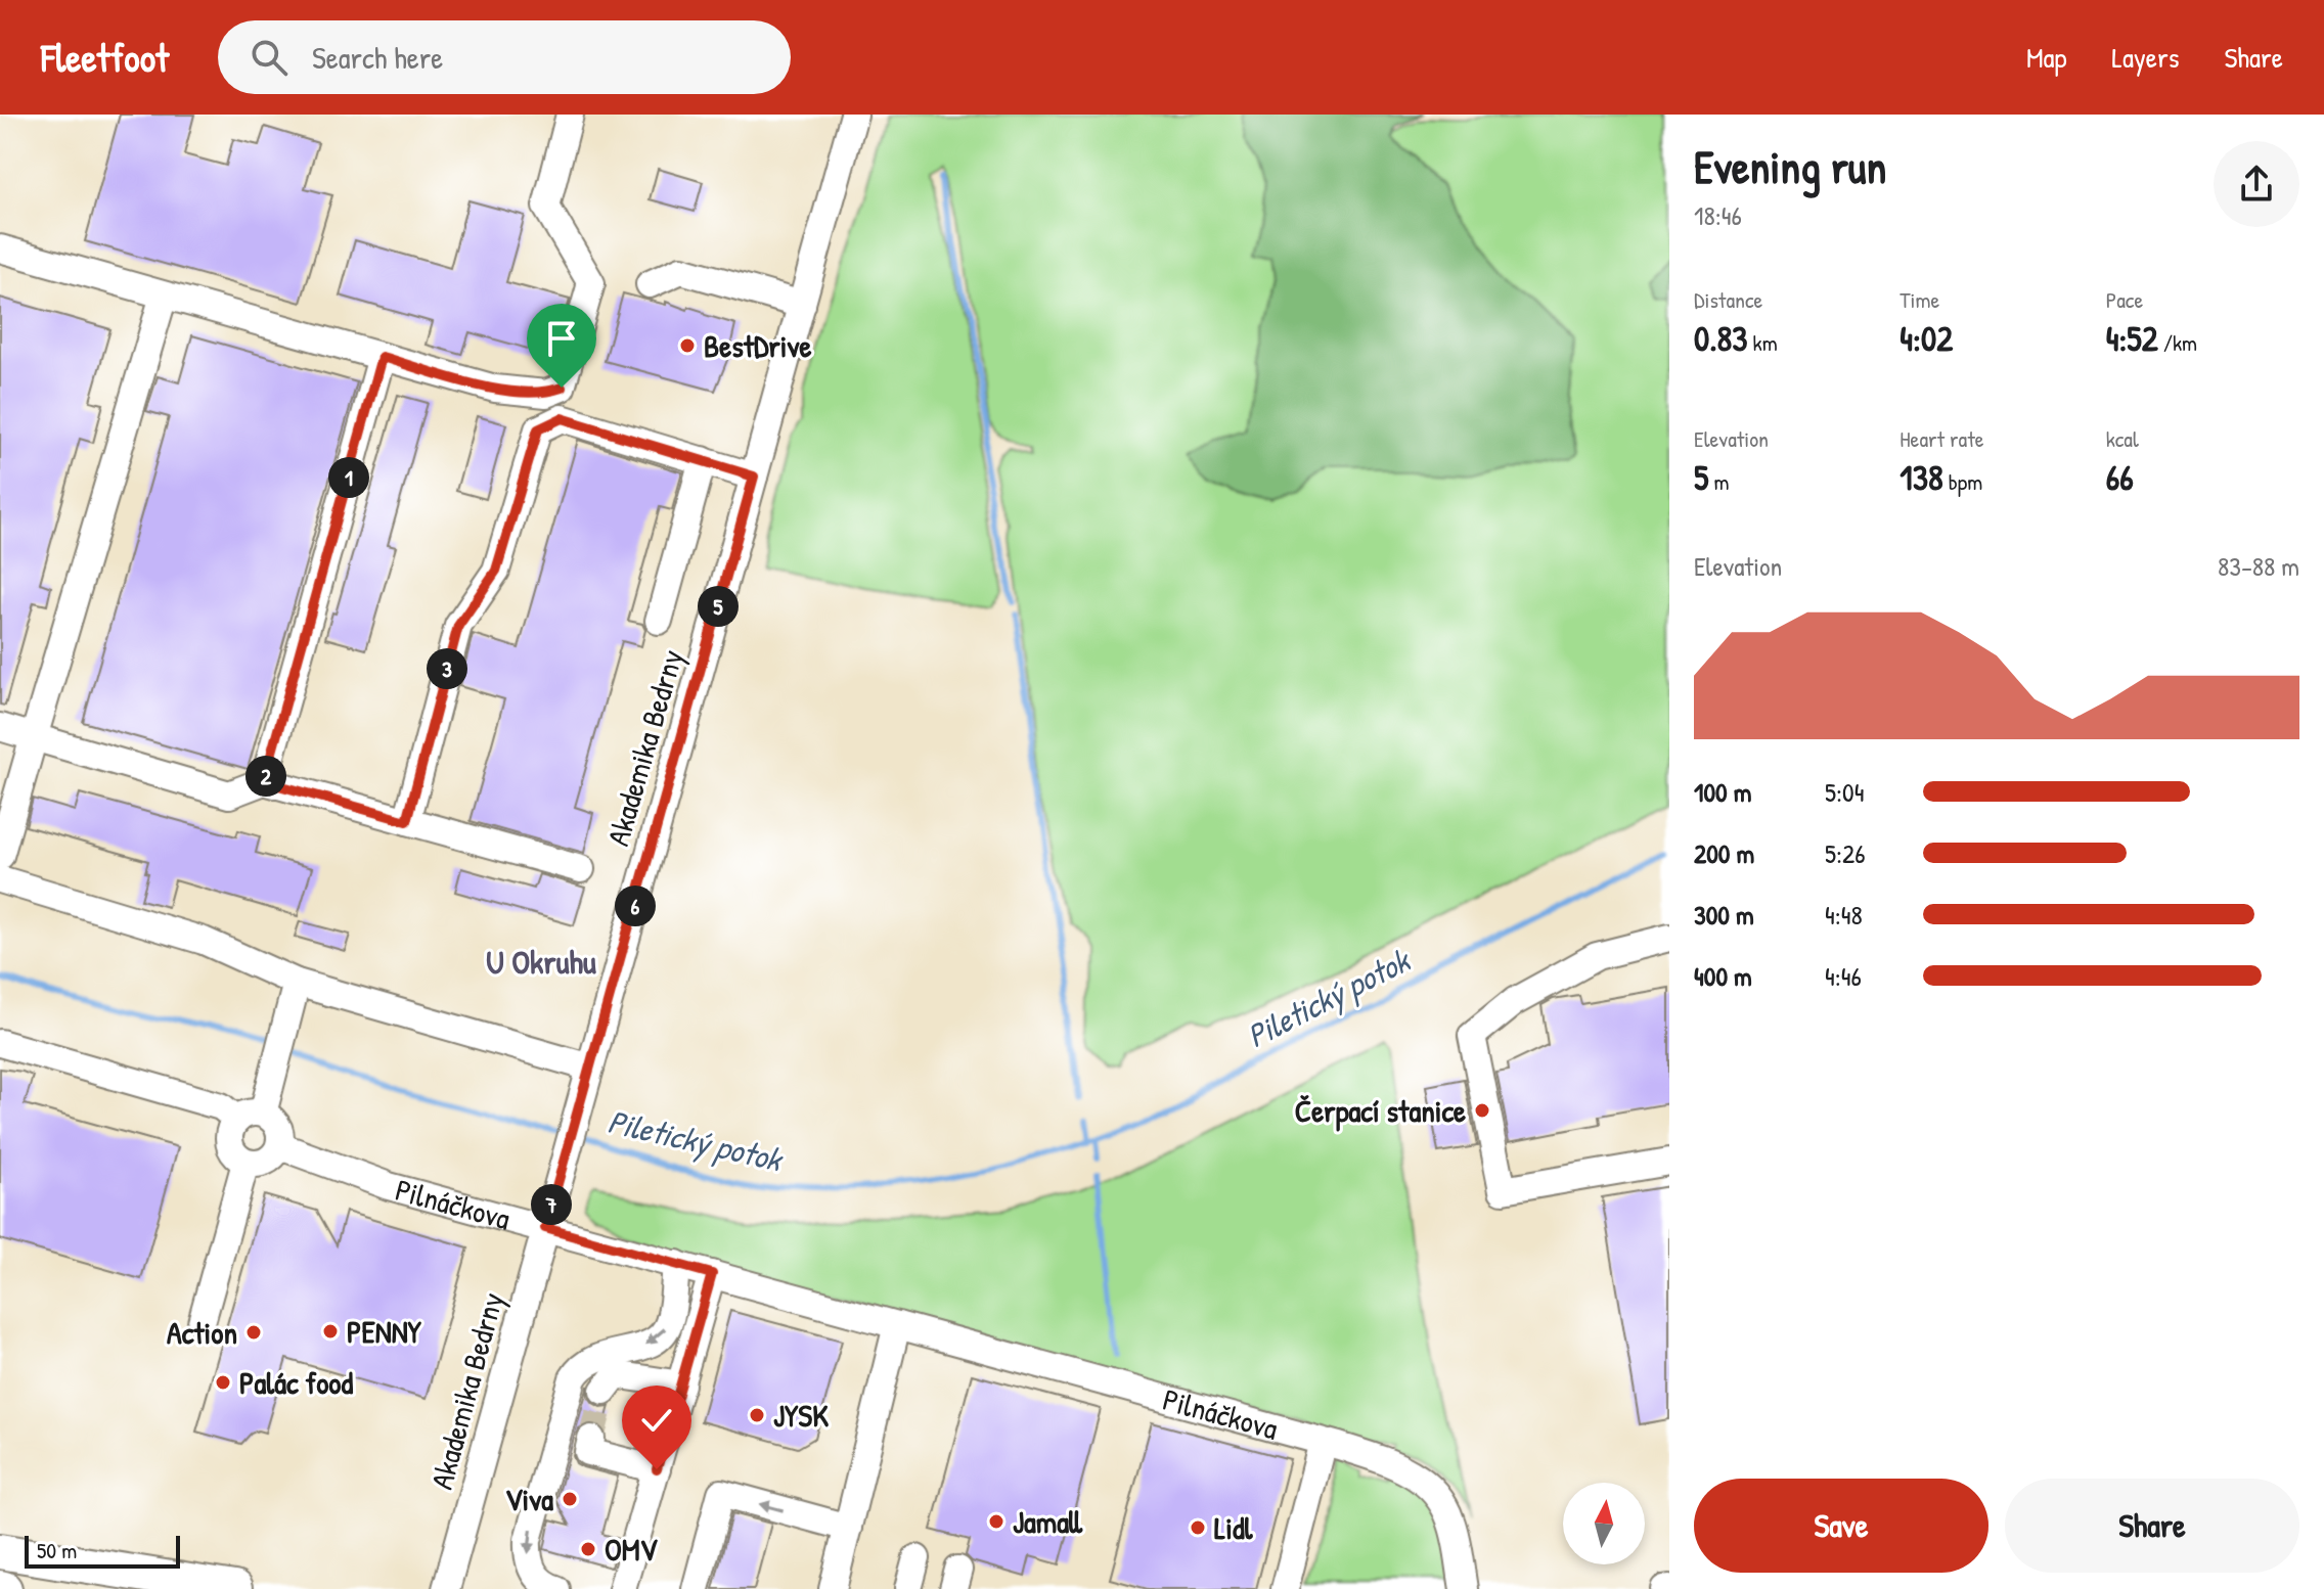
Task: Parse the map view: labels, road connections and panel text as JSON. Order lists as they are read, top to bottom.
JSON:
{
  "streets": {
    "street": ["Akademika Bedrny", "Pilnáčkova"]
  },
  "crossings": [
    ["Akademika Bedrny", "Pilnáčkova"]
  ],
  "districts": ["U Okruhu"],
  "water": ["Piletický potok"],
  "places": [
    "BestDrive",
    "Čerpací stanice",
    "PENNY",
    "Action",
    "Palác food",
    "JYSK",
    "Viva",
    "Jamall",
    "Lidl",
    "OMV"
  ],
  "scale_bar": "50 m",
  "north": "top",
  "page": {
    "header": "Fleetfoot",
    "search": "Search here",
    "nav": ["Map", "Layers", "Share"],
    "heading": ["Evening run", "18:46"],
    "stats": [
      ["Distance", "0.83 km"],
      ["Time", "4:02"],
      ["Pace", "4:52 /km"],
      ["Elevation", "5 m"],
      ["Heart rate", "138 bpm"],
      ["kcal", "66"]
    ],
    "pins": [
      "1",
      "5",
      "3",
      "2",
      "6",
      "7"
    ],
    "chart": ["Elevation", "83–88 m"],
    "list": [
      {
        "name": "100 m",
        "note": "5:04"
      },
      {
        "name": "200 m",
        "note": "5:26"
      },
      {
        "name": "300 m",
        "note": "4:48"
      },
      {
        "name": "400 m",
        "note": "4:46"
      }
    ],
    "buttons": ["Save", "Share"],
    "scale": "50 m"
  }
}
